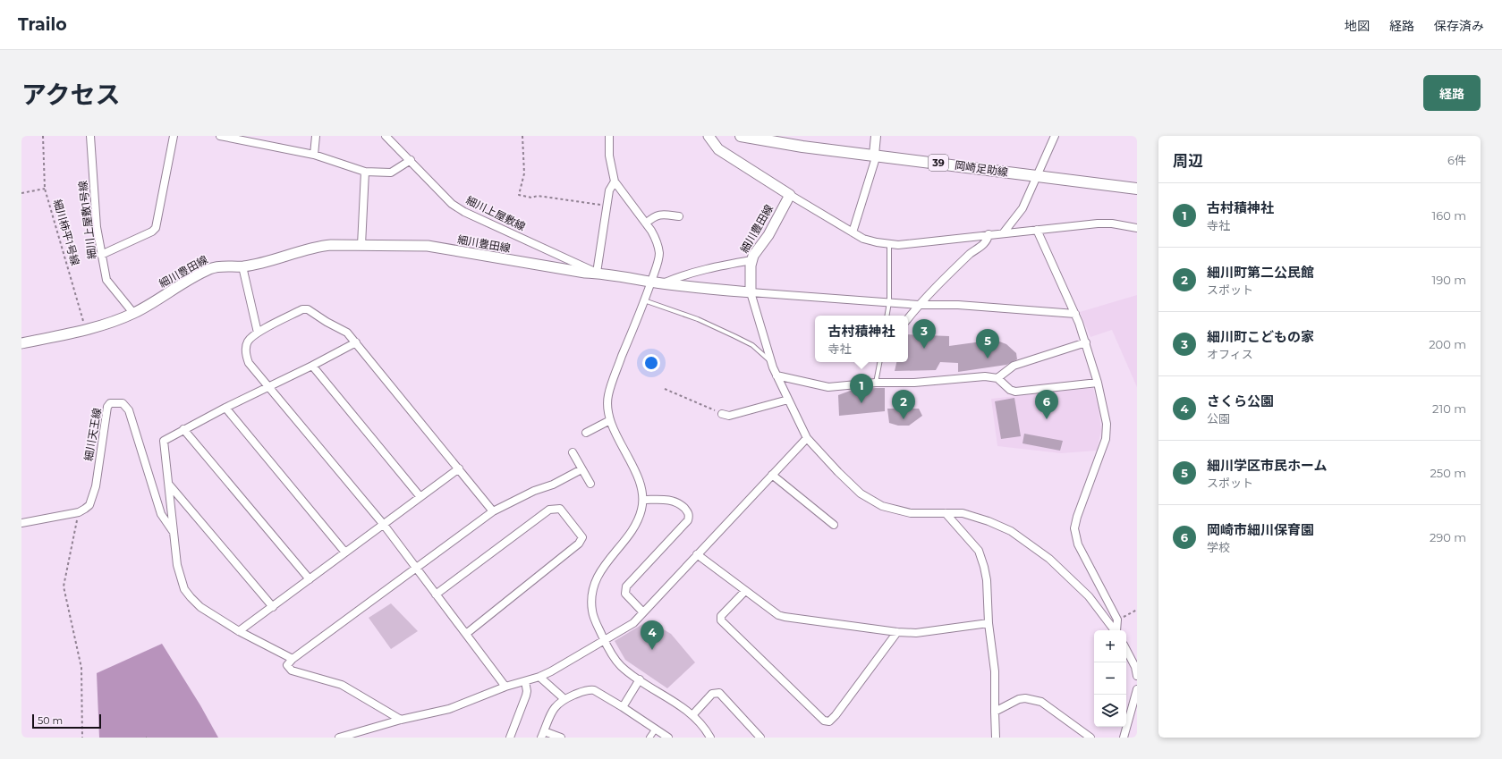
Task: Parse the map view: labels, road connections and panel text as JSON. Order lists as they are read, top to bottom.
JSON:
{
  "streets": {
    "main road": ["39", "岡崎足助線", "細川豊田線"],
    "street": ["細川上屋敷線", "細川上屋敷1号線", "細川天王線"],
    "path": ["細川柿平1号線"]
  },
  "crossings": [
    ["細川上屋敷線", "細川豊田線"],
    ["細川上屋敷1号線", "細川豊田線"],
    ["細川豊田線", "細川柿平1号線"]
  ],
  "scale_bar": "50 m",
  "page": {
    "header": "Trailo",
    "nav": ["地図", "経路", "保存済み"],
    "title": "アクセス",
    "buttons": "経路",
    "heading": ["周辺", "6件"],
    "list": [
      {
        "mark": "1",
        "name": "古村積神社",
        "note": "寺社",
        "value": "160 m"
      },
      {
        "mark": "2",
        "name": "細川町第二公民館",
        "note": "スポット",
        "value": "190 m"
      },
      {
        "mark": "3",
        "name": "細川町こどもの家",
        "note": "オフィス",
        "value": "200 m"
      },
      {
        "mark": "4",
        "name": "さくら公園",
        "note": "公園",
        "value": "210 m"
      },
      {
        "mark": "5",
        "name": "細川学区市民ホーム",
        "note": "スポット",
        "value": "250 m"
      },
      {
        "mark": "6",
        "name": "岡崎市細川保育園",
        "note": "学校",
        "value": "290 m"
      }
    ],
    "popup": ["古村積神社", "寺社"],
    "pins": [
      "3",
      "5",
      "1",
      "2",
      "6",
      "4"
    ],
    "map_buttons": ["+", "−"],
    "scale": "50 m"
  }
}
